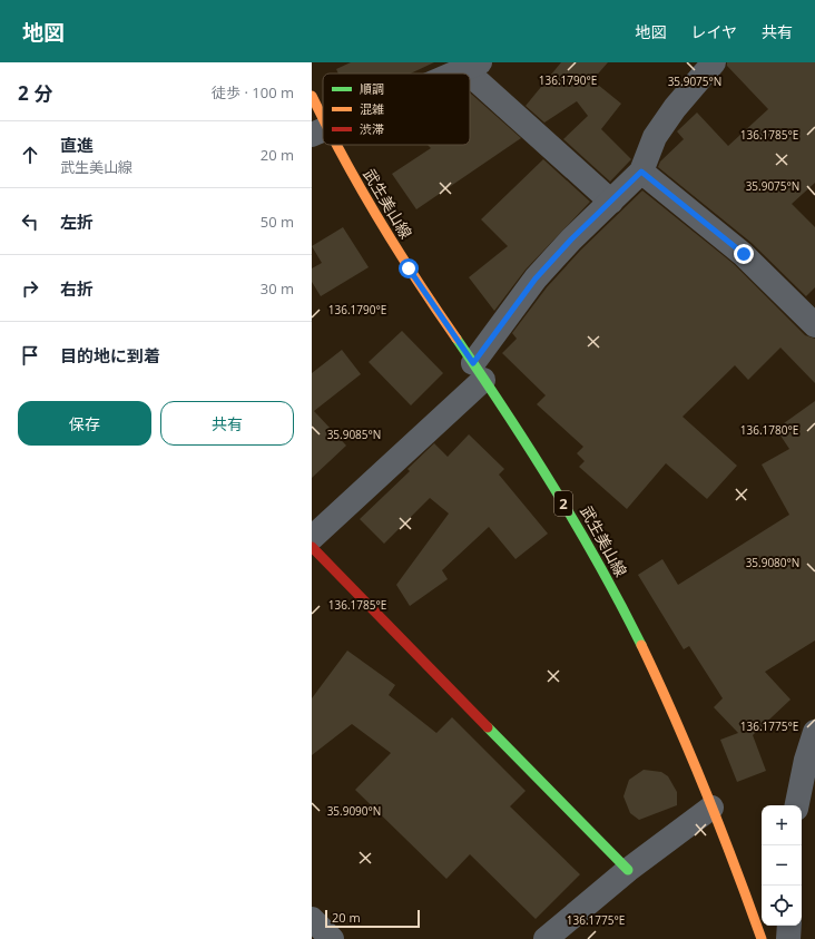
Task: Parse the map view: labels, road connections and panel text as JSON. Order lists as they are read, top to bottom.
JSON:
{
  "streets": {
    "main road": ["武生美山線", "2"]
  },
  "legend": ["順調", "混雑", "渋滞"],
  "scale_bar": "20 m",
  "page": {
    "header": "地図",
    "nav": ["地図", "レイヤ", "共有"],
    "heading": ["2 分", "徒歩 · 100 m"],
    "list": [
      ["直進", "武生美山線", "20 m"],
      ["左折", "50 m"],
      ["右折", "30 m"],
      "目的地に到着"
    ],
    "buttons": ["保存", "共有"],
    "map_buttons": ["+", "−"],
    "scale": "20 m"
  },
  "coordinates": [
    "136.1790°E",
    "35.9075°N",
    "136.1785°E",
    "136.1780°E",
    "35.9085°N",
    "35.9080°N",
    "136.1775°E",
    "35.9090°N"
  ]
}
